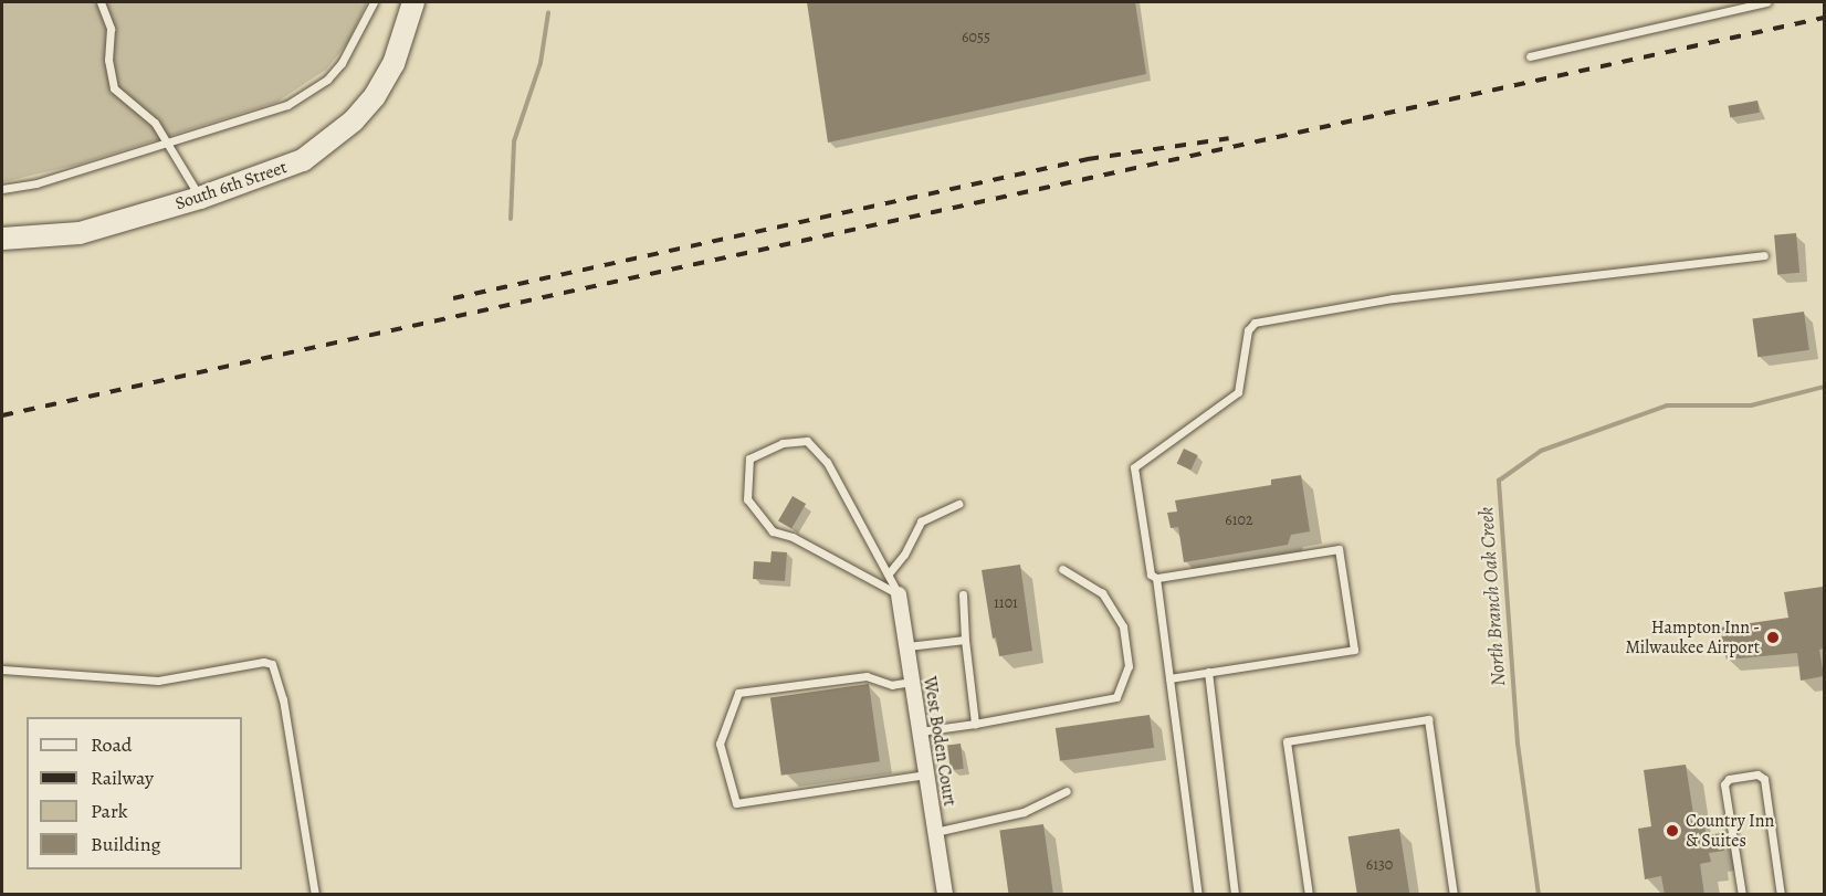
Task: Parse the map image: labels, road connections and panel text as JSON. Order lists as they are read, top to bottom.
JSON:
{
  "streets": {
    "street": ["South 6th Street", "West Boden Court"]
  },
  "water": ["North Branch Oak Creek"],
  "places": ["Hampton Inn - Milwaukee Airport", "Country Inn & Suites"],
  "house_numbers": [
    "6055",
    "6102",
    "1101",
    "6130"
  ],
  "legend": [
    "Road",
    "Railway",
    "Park",
    "Building"
  ]
}
